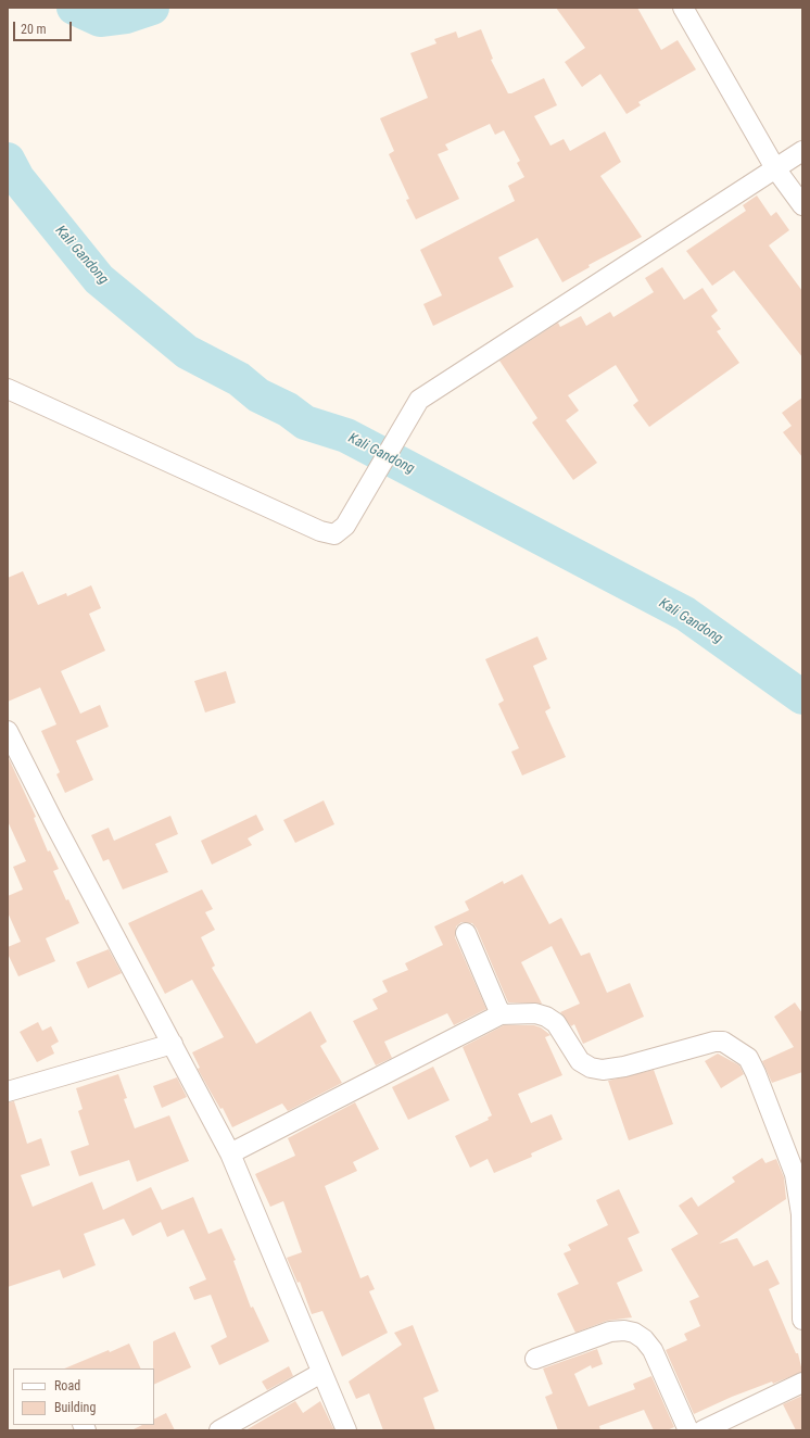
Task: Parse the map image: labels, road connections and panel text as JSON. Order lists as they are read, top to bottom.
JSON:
{
  "water": ["Kali Gandong"],
  "legend": ["Road", "Building"],
  "scale_bar": "20 m"
}
